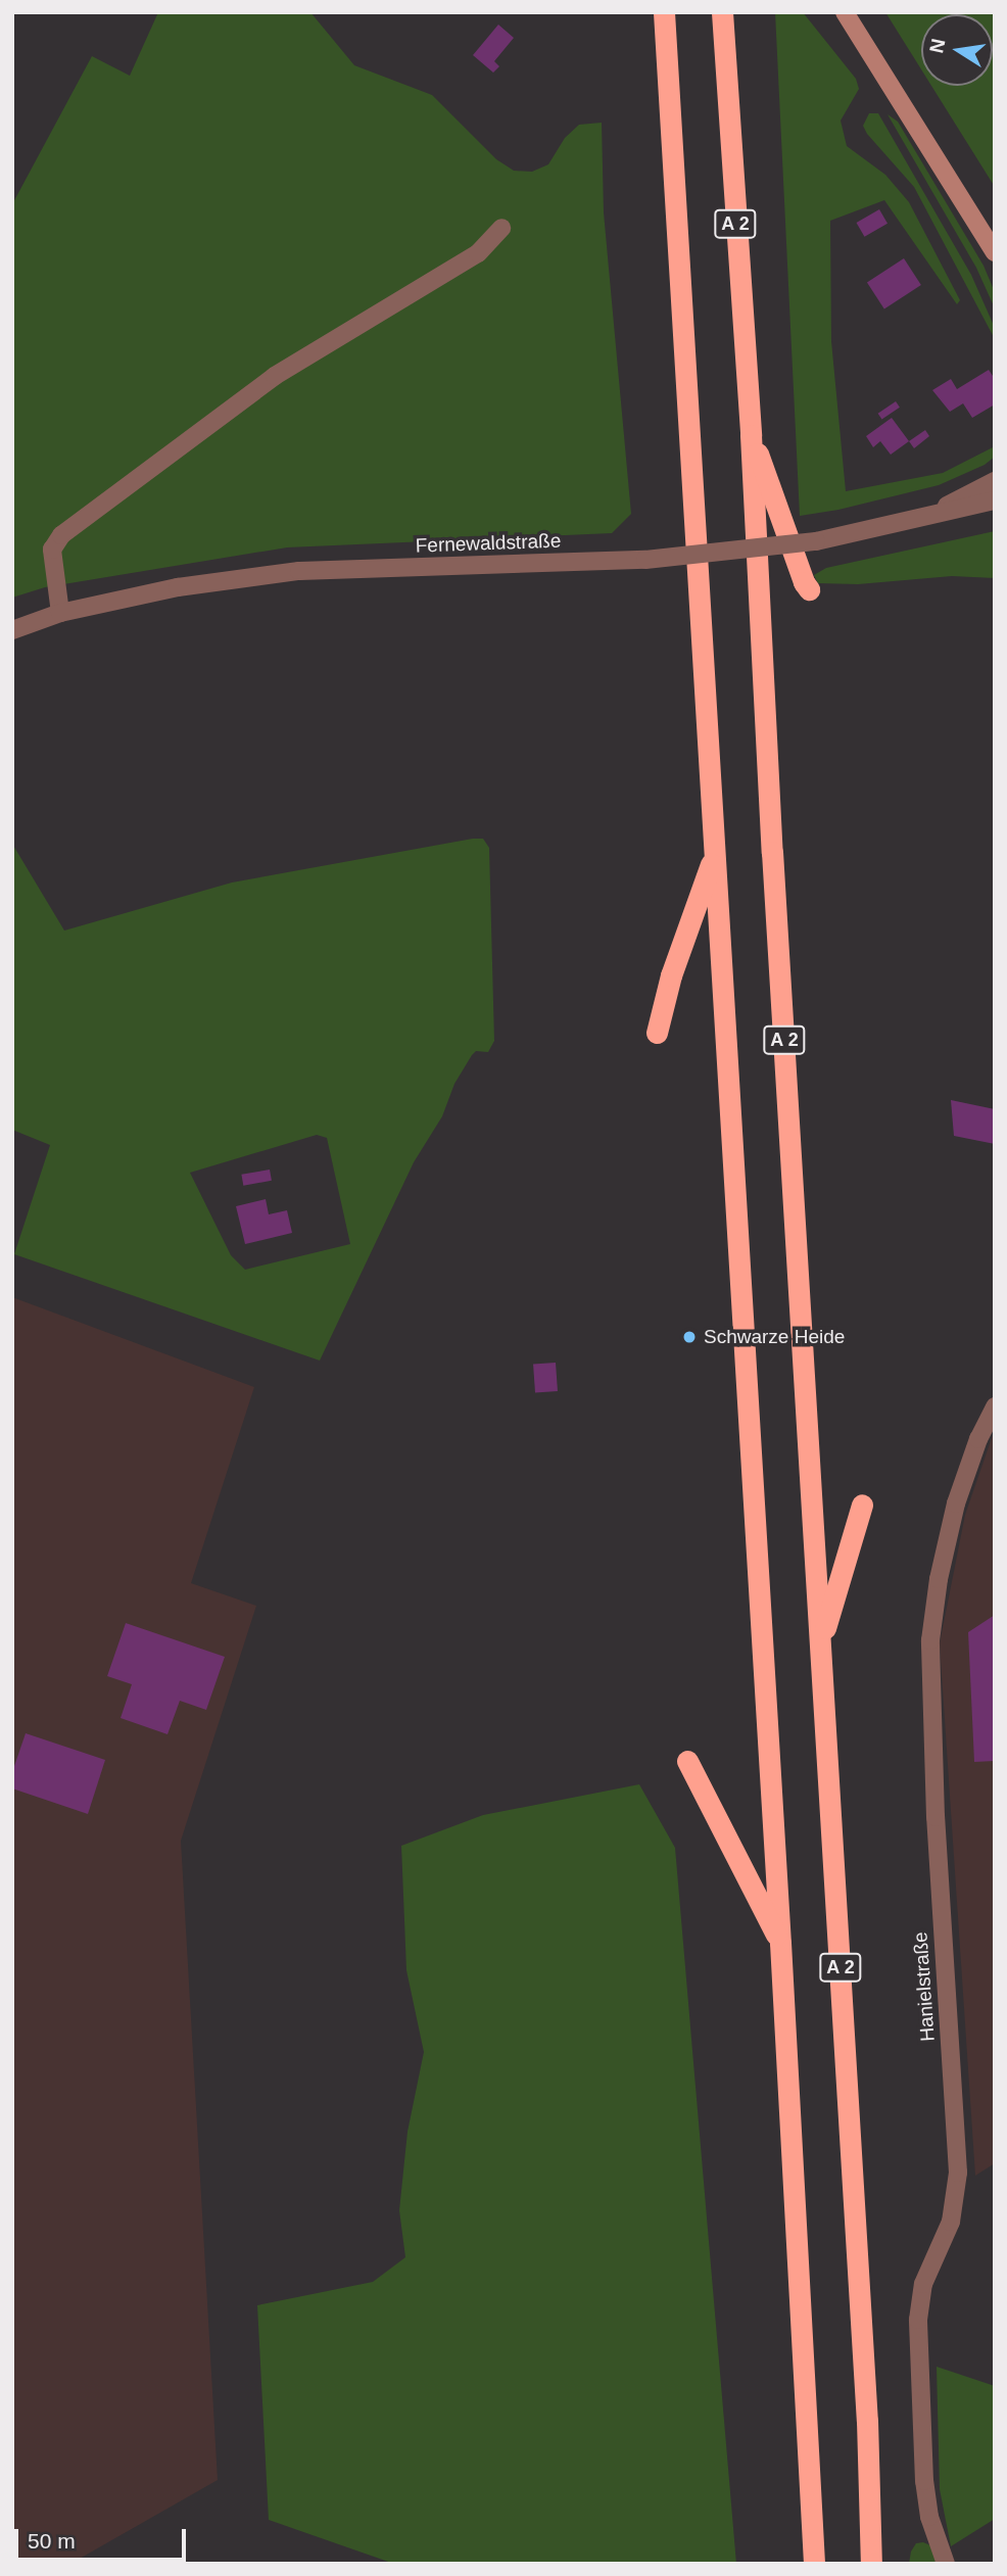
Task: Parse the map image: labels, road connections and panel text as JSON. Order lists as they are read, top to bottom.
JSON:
{
  "streets": {
    "highway": ["A 2"],
    "street": ["Fernewaldstraße", "Hanielstraße"]
  },
  "places": ["Schwarze Heide"],
  "scale_bar": "50 m",
  "north": "left"
}
